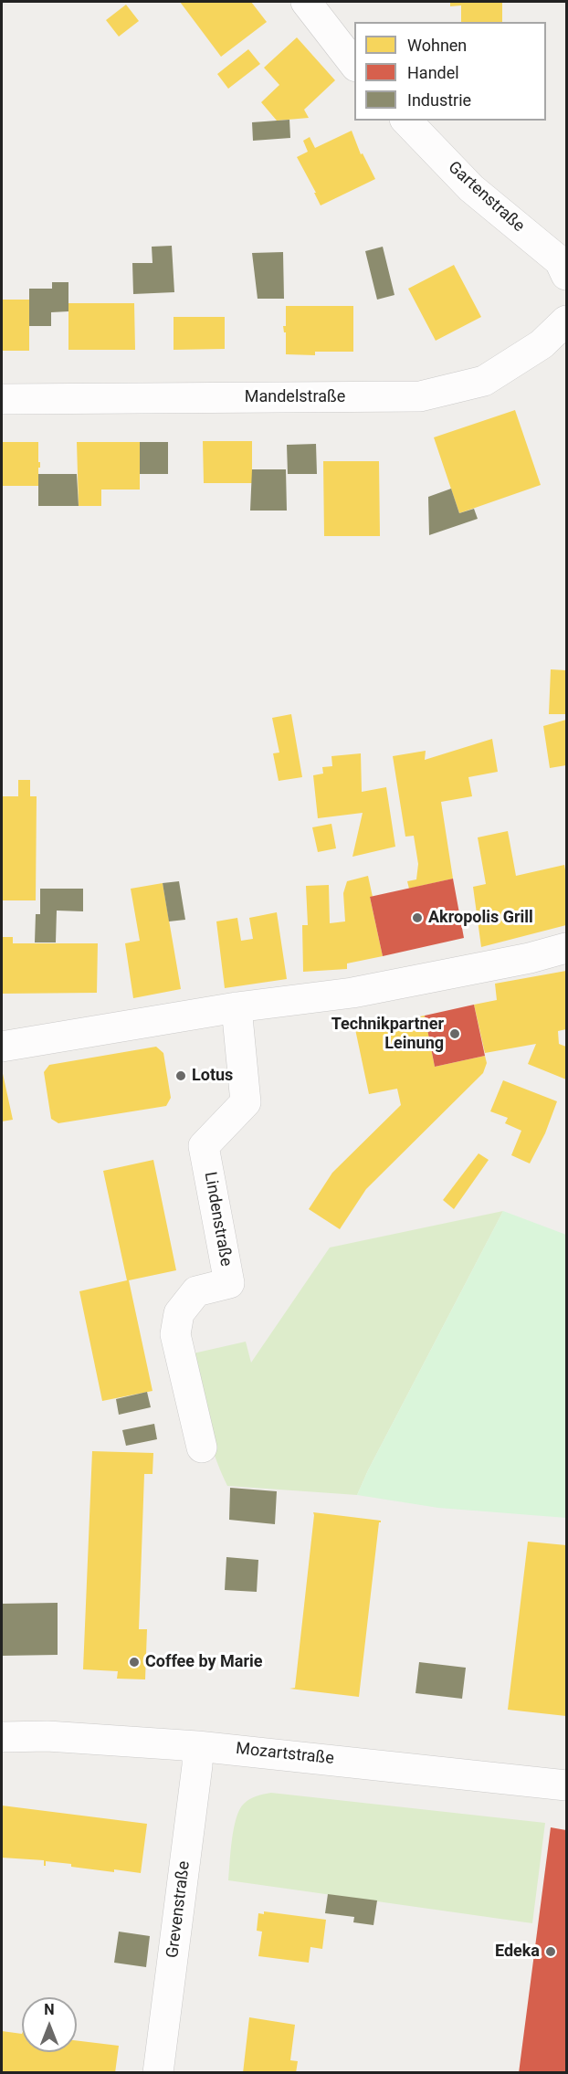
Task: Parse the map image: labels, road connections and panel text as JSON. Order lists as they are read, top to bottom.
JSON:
{
  "streets": {
    "street": [
      "Gartenstraße",
      "Mandelstraße",
      "Lindenstraße",
      "Mozartstraße",
      "Grevenstraße"
    ]
  },
  "crossings": [
    ["Mozartstraße", "Grevenstraße"]
  ],
  "places": [
    "Akropolis Grill",
    "Technikpartner Leinung",
    "Lotus",
    "Coffee by Marie",
    "Edeka"
  ],
  "legend": ["Wohnen", "Handel", "Industrie"],
  "north": "top"
}
